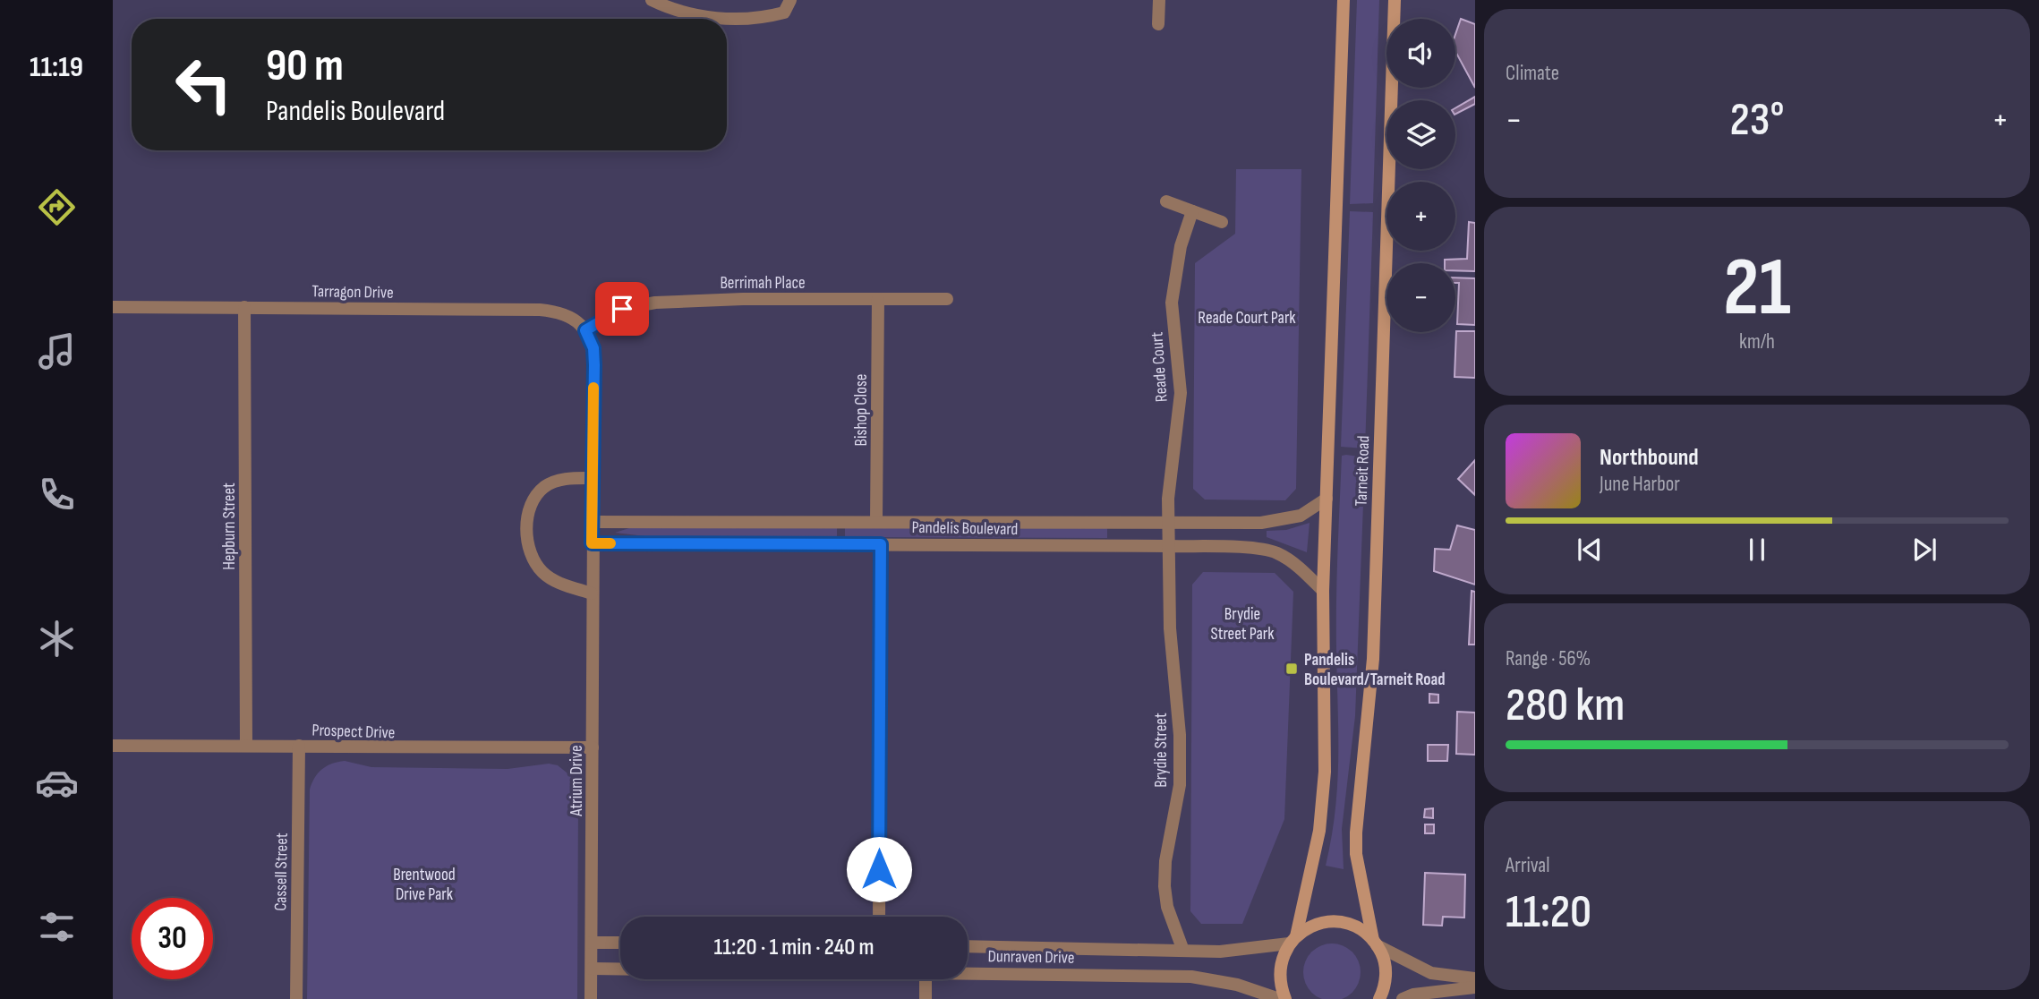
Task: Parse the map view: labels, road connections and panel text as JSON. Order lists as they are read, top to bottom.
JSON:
{
  "streets": {
    "main road": ["Tarneit Road"],
    "street": [
      "Berrimah Place",
      "Tarragon Drive",
      "Reade Court",
      "Bishop Close",
      "Hepburn Street",
      "Pandelis Boulevard",
      "Prospect Drive",
      "Brydie Street",
      "Atrium Drive",
      "Cassell Street",
      "Dunraven Drive"
    ]
  },
  "crossings": [
    ["Berrimah Place", "Tarragon Drive"],
    ["Berrimah Place", "Bishop Close"],
    ["Berrimah Place", "Atrium Drive"],
    ["Tarragon Drive", "Hepburn Street"],
    ["Tarragon Drive", "Atrium Drive"],
    ["Reade Court", "Pandelis Boulevard"],
    ["Reade Court", "Brydie Street"],
    ["Bishop Close", "Pandelis Boulevard"],
    ["Tarneit Road", "Pandelis Boulevard"],
    ["Tarneit Road", "Dunraven Drive"],
    ["Hepburn Street", "Prospect Drive"],
    ["Pandelis Boulevard", "Brydie Street"],
    ["Pandelis Boulevard", "Atrium Drive"],
    ["Prospect Drive", "Atrium Drive"],
    ["Prospect Drive", "Cassell Street"],
    ["Brydie Street", "Dunraven Drive"],
    ["Atrium Drive", "Dunraven Drive"]
  ],
  "parks": ["Reade Court Park", "Brydie Street Park", "Brentwood Drive Park"],
  "places": {
    "transit": ["Pandelis Boulevard/Tarneit Road"]
  },
  "page": {
    "tabs": "11:19",
    "tile": [
      "Climate",
      ["21", "km/h"],
      ["Range · 56%", "280 km"],
      ["Arrival", "11:20"]
    ],
    "map_buttons": ["+", "−"],
    "turn": ["90 m", "Pandelis Boulevard"],
    "heat": ["−", "23°", "+"],
    "song": ["Northbound", "June Harbor"],
    "limit": "30",
    "trip": "11:20 · 1 min · 240 m"
  }
}
